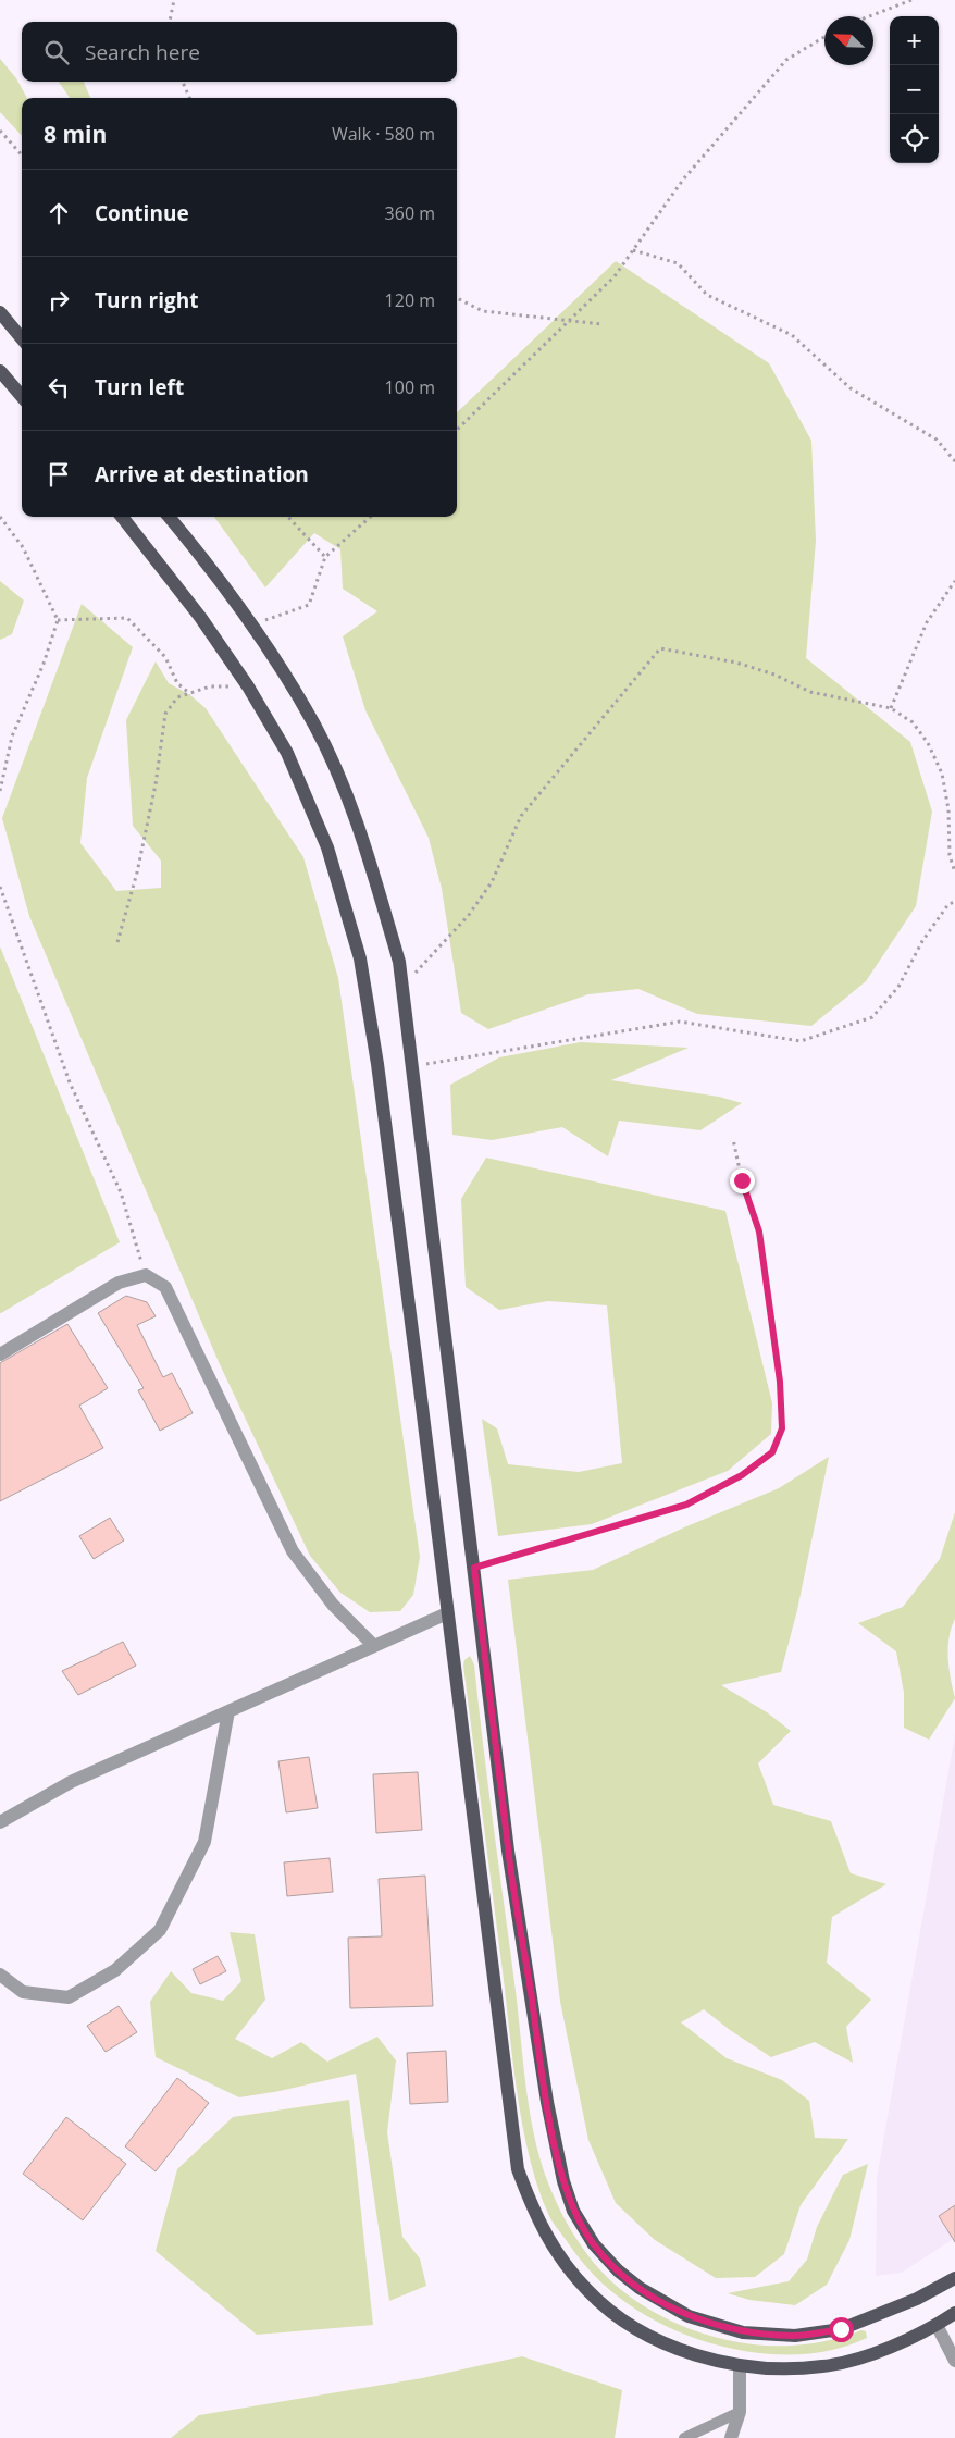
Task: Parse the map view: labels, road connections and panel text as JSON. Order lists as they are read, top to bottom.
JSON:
{
  "north": "top left",
  "page": {
    "map_buttons": ["+", "−"],
    "search": "Search here",
    "heading": ["8 min", "Walk · 580 m"],
    "list": [
      ["Continue", "360 m"],
      ["Turn right", "120 m"],
      ["Turn left", "100 m"],
      "Arrive at destination"
    ]
  }
}
